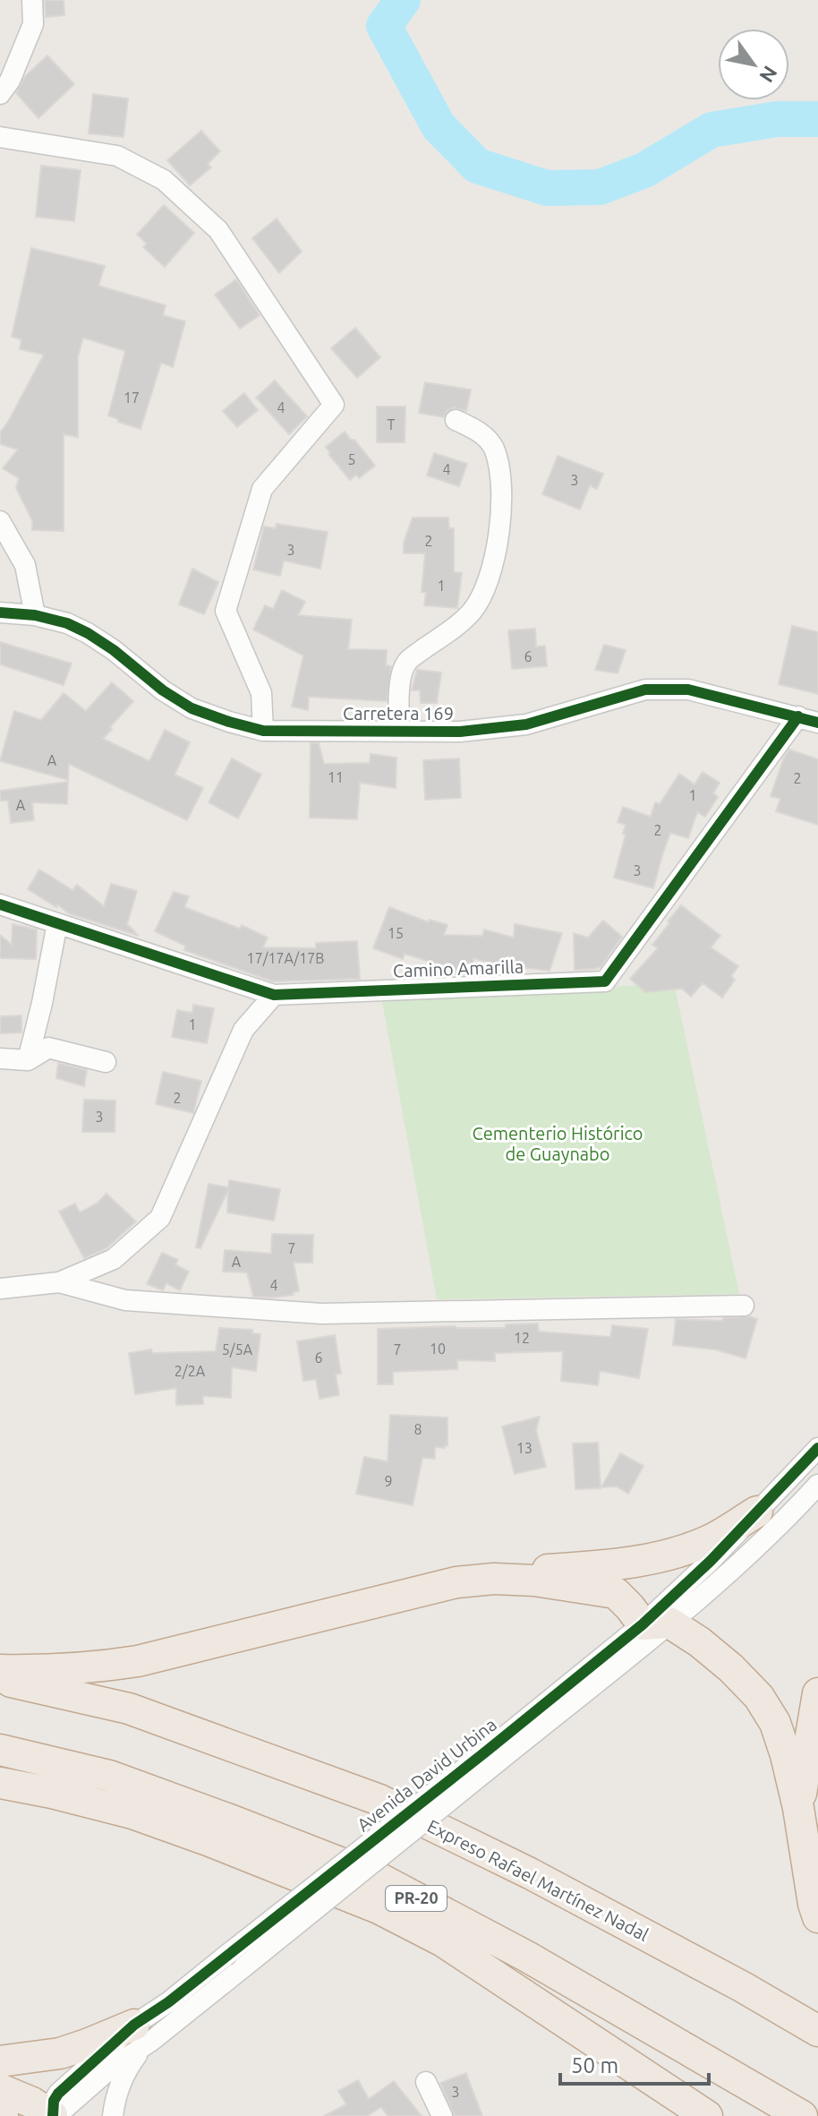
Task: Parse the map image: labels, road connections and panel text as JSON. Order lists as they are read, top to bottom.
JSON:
{
  "streets": {
    "highway": ["Expreso Rafael Martínez Nadal", "PR-20"],
    "street": ["Carretera 169", "Camino Amarilla", "Avenida David Urbina"]
  },
  "crossings": [
    ["Carretera 169", "Camino Amarilla"]
  ],
  "parks": ["Cementerio Histórico de Guaynabo"],
  "house_numbers": [
    "17",
    "4",
    "T",
    "5",
    "4",
    "3",
    "2",
    "3",
    "1",
    "6",
    "A",
    "11",
    "2",
    "1",
    "A",
    "2",
    "3",
    "15",
    "17/17A/17B",
    "1",
    "2",
    "3",
    "7",
    "A",
    "4",
    "12",
    "10",
    "5/5A",
    "7",
    "6",
    "2/2A",
    "8",
    "13",
    "9",
    "3"
  ],
  "scale_bar": "50 m",
  "north": "bottom right"
}
